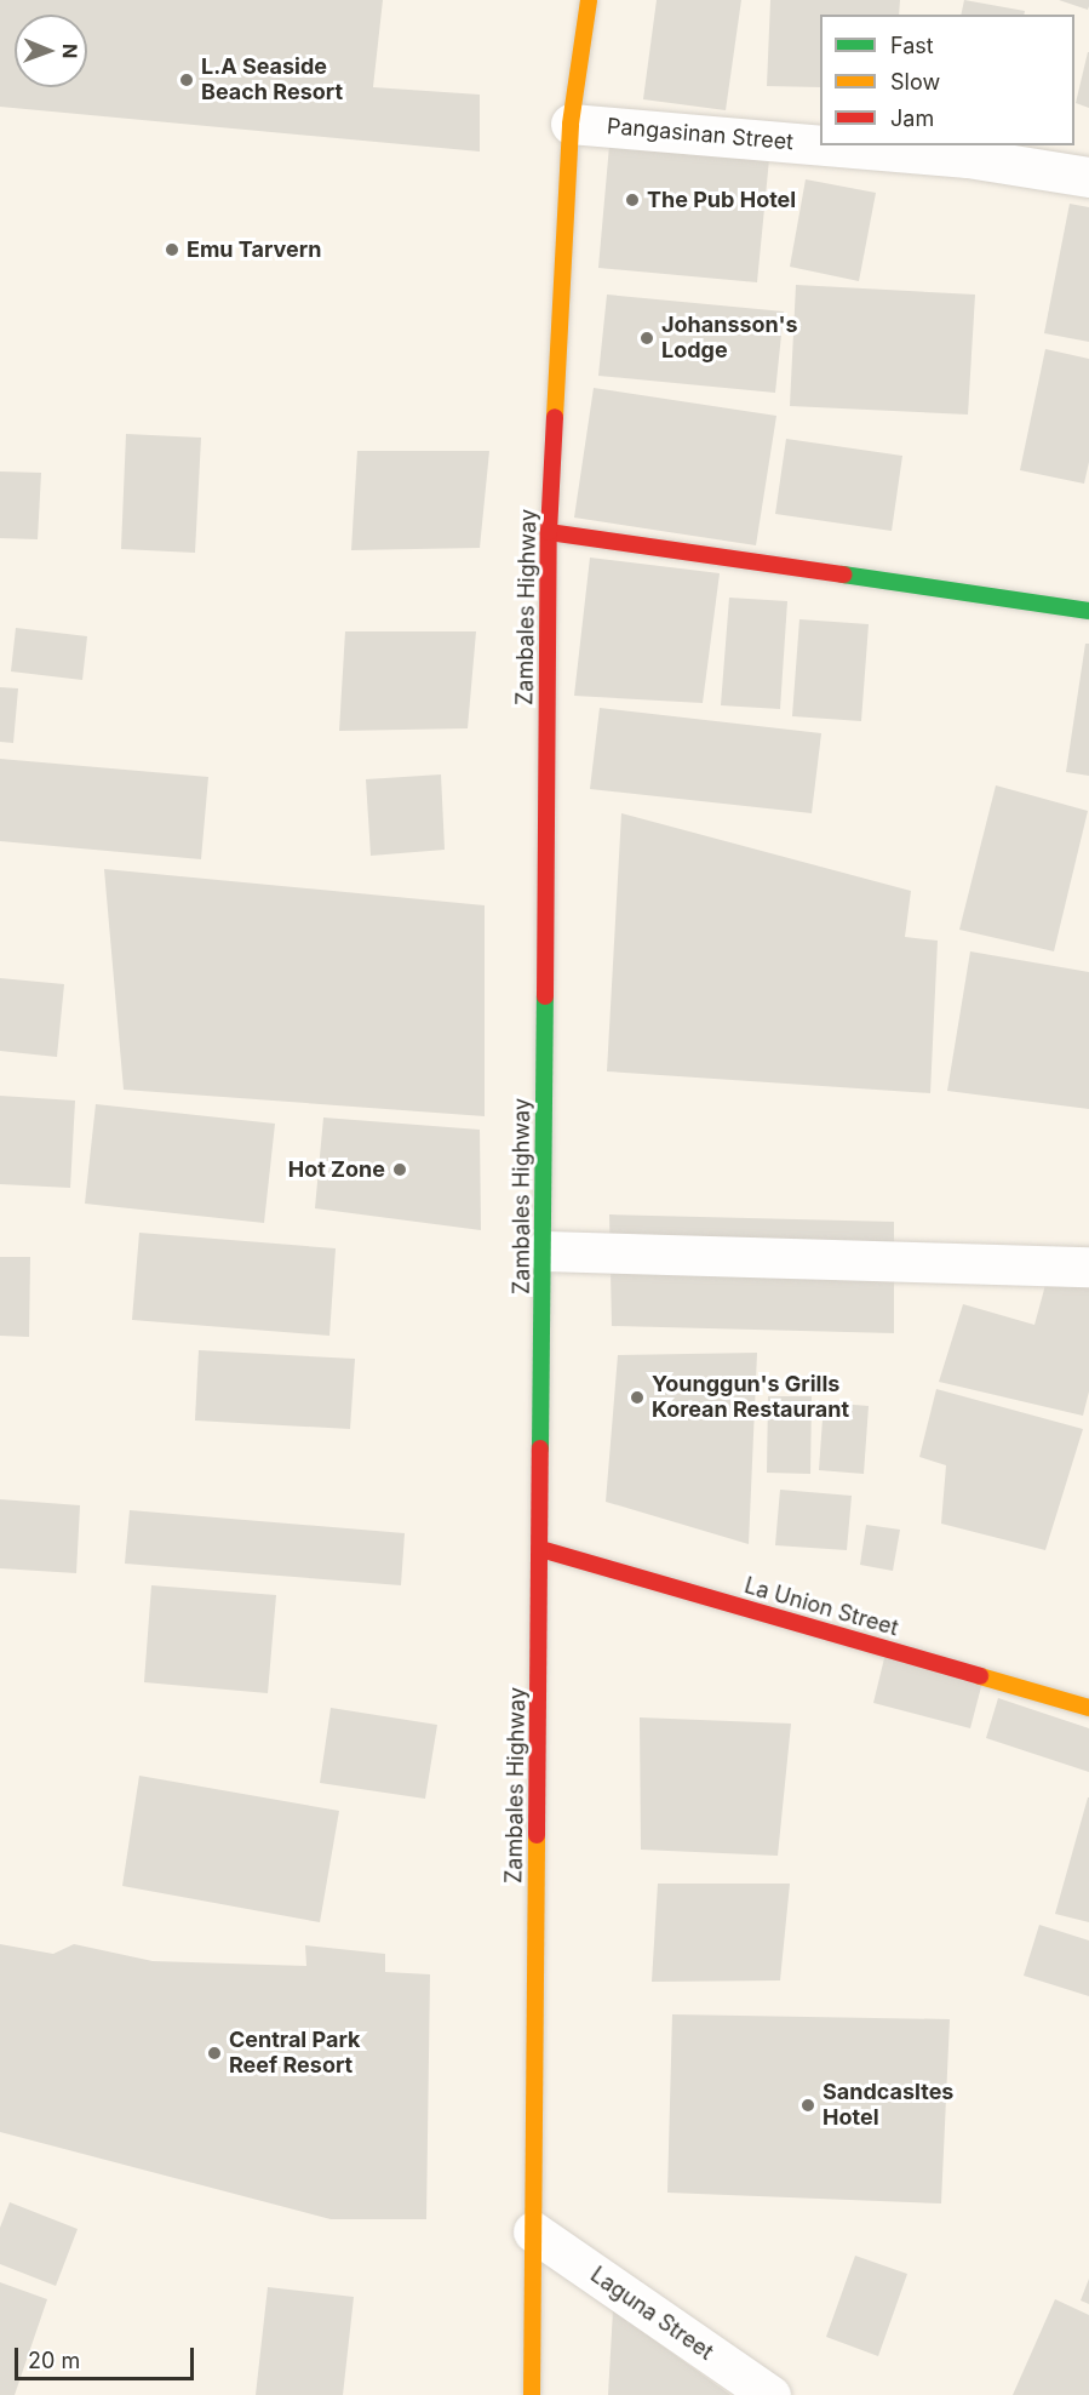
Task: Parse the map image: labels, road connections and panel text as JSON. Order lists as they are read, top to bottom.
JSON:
{
  "streets": {
    "main road": ["Zambales Highway", "La Union Street"],
    "street": ["Pangasinan Street", "Laguna Street"]
  },
  "crossings": [
    ["Pangasinan Street", "Zambales Highway"],
    ["Zambales Highway", "La Union Street"],
    ["Zambales Highway", "Laguna Street"]
  ],
  "places": [
    "L.A Seaside Beach Resort",
    "The Pub Hotel",
    "Emu Tarvern",
    "Johansson's Lodge",
    "Hot Zone",
    "Younggun's Grills Korean Restaurant",
    "Central Park Reef Resort",
    "Sandcasltes Hotel"
  ],
  "legend": ["Fast", "Slow", "Jam"],
  "scale_bar": "20 m",
  "north": "right"
}
